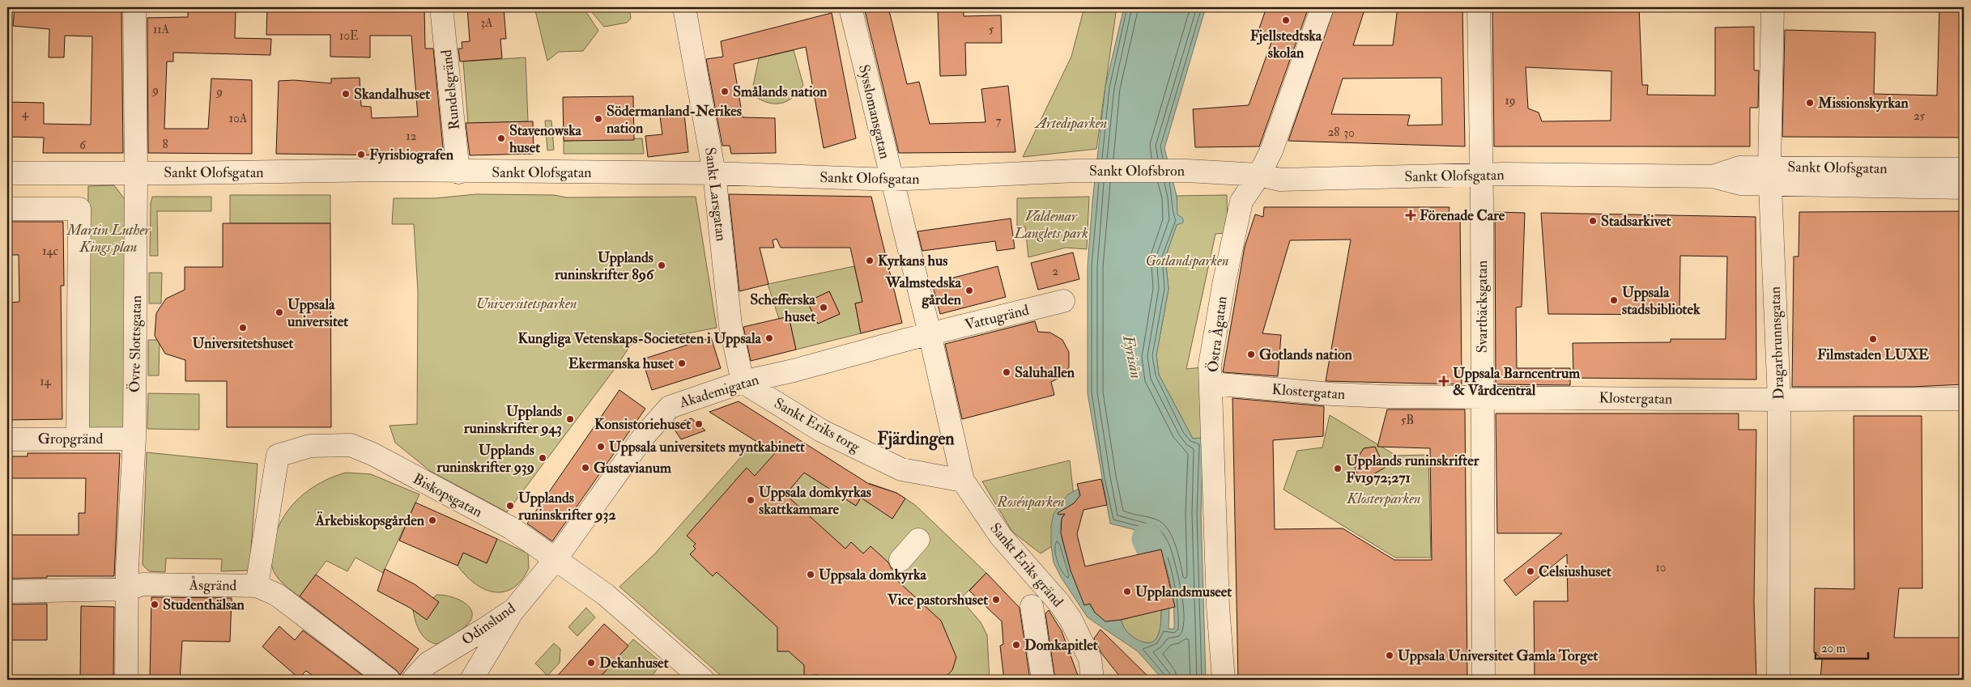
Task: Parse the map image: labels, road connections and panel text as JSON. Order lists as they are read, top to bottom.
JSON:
{
  "streets": {
    "street": [
      "Rundelsgränd",
      "Sysslomansgatan",
      "Sankt Olofsgatan",
      "Sankt Olofsbron",
      "Sankt Larsgatan",
      "Svartbäcksgatan",
      "Vattugränd",
      "Östra Ågatan",
      "Dragarbrunnsgatan",
      "Övre Slottsgatan",
      "Akademigatan",
      "Klostergatan",
      "Sankt Eriks torg",
      "Gropgränd",
      "Biskopsgatan",
      "Sankt Eriks gränd",
      "Åsgränd",
      "Odinslund"
    ]
  },
  "crossings": [
    ["Rundelsgränd", "Sankt Olofsgatan"],
    ["Sysslomansgatan", "Sankt Olofsgatan"],
    ["Sysslomansgatan", "Vattugränd"],
    ["Sysslomansgatan", "Akademigatan"],
    ["Sysslomansgatan", "Sankt Eriks gränd"],
    ["Sankt Olofsgatan", "Sankt Olofsbron"],
    ["Sankt Olofsgatan", "Sankt Larsgatan"],
    ["Sankt Olofsgatan", "Svartbäcksgatan"],
    ["Sankt Olofsgatan", "Östra Ågatan"],
    ["Sankt Olofsgatan", "Dragarbrunnsgatan"],
    ["Sankt Olofsgatan", "Övre Slottsgatan"],
    ["Sankt Larsgatan", "Akademigatan"],
    ["Sankt Larsgatan", "Sankt Eriks torg"],
    ["Svartbäcksgatan", "Klostergatan"],
    ["Vattugränd", "Akademigatan"],
    ["Vattugränd", "Sankt Eriks gränd"],
    ["Östra Ågatan", "Klostergatan"],
    ["Dragarbrunnsgatan", "Klostergatan"],
    ["Övre Slottsgatan", "Gropgränd"],
    ["Övre Slottsgatan", "Åsgränd"],
    ["Akademigatan", "Sankt Eriks torg"],
    ["Akademigatan", "Biskopsgatan"],
    ["Akademigatan", "Sankt Eriks gränd"],
    ["Akademigatan", "Odinslund"],
    ["Sankt Eriks torg", "Sankt Eriks gränd"],
    ["Biskopsgatan", "Åsgränd"],
    ["Biskopsgatan", "Odinslund"]
  ],
  "districts": ["Fjärdingen"],
  "water": ["Fyrisån"],
  "parks": [
    "Artediparken",
    "Valdemar Langlets park",
    "Martin Luther Kings plan",
    "Gotlandsparken",
    "Universitetsparken",
    "Klosterparken",
    "Rosénparken"
  ],
  "places": {
    "other": [
      "Fjellstedtska skolan",
      "Smålands nation",
      "Skandalhuset",
      "Missionskyrkan",
      "Södermanland-Nerikes nation",
      "Stavenowska huset",
      "Fyrisbiografen",
      "Stadsarkivet",
      "Kyrkans hus",
      "Upplands runinskrifter 896",
      "Walmstedska gården",
      "Uppsala stadsbibliotek",
      "Schefferska huset",
      "Uppsala universitet",
      "Universitetshuset",
      "Kungliga Vetenskaps-Societeten i Uppsala",
      "Filmstaden LUXE",
      "Gotlands nation",
      "Ekermanska huset",
      "Saluhallen",
      "Upplands runinskrifter 943",
      "Konsistoriehuset",
      "Uppsala universitets myntkabinett",
      "Upplands runinskrifter 939",
      "Gustavianum",
      "Upplands runinskrifter Fv1972;271",
      "Uppsala domkyrkas skattkammare",
      "Upplands runinskrifter 932",
      "Ärkebiskopsgården",
      "Celsiushuset",
      "Uppsala domkyrka",
      "Upplandsmuseet",
      "Vice pastorshuset",
      "Studenthälsan",
      "Domkapitlet",
      "Uppsala Universitet Gamla Torget",
      "Dekanhuset"
    ],
    "health": ["Förenade Care", "Uppsala Barncentrum & Vårdcentral"]
  },
  "house_numbers": [
    "3A",
    "11A",
    "5",
    "10E",
    "9",
    "9",
    "19",
    "4",
    "25",
    "10A",
    "7",
    "28",
    "30",
    "12",
    "8",
    "6",
    "14c",
    "2",
    "14",
    "5B",
    "10"
  ],
  "scale_bar": "20 m"
}
